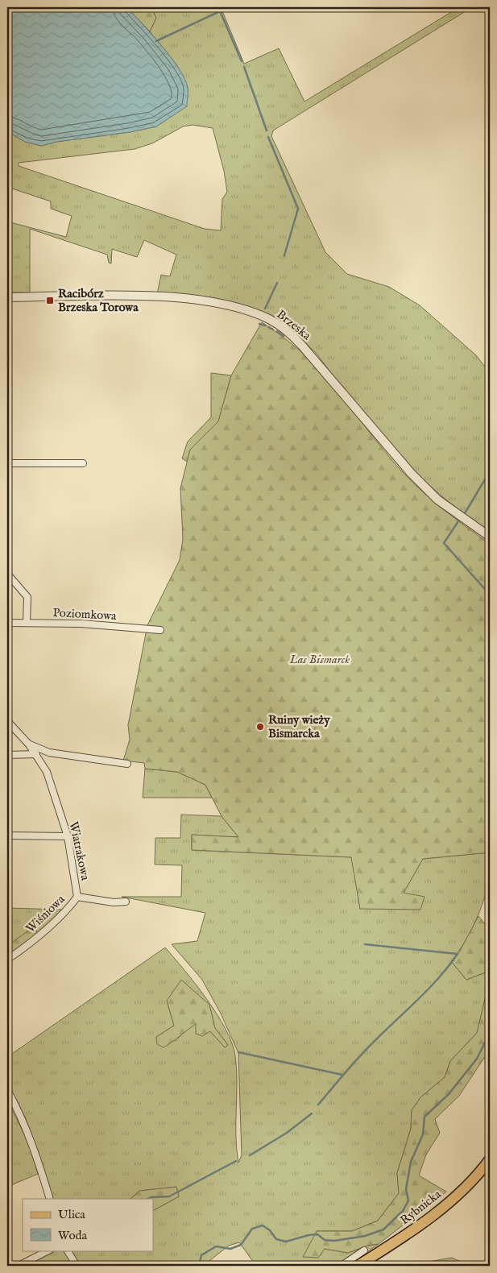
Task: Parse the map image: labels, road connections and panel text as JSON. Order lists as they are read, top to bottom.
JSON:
{
  "streets": {
    "main road": ["Rybnicka"],
    "street": [
      "Brzeska",
      "Poziomkowa",
      "Wiatrakowa",
      "Wiśniowa"
    ]
  },
  "crossings": [
    ["Wiatrakowa", "Wiśniowa"]
  ],
  "parks": ["Las Bismarck"],
  "places": {
    "transit": ["Racibórz Brzeska Torowa"],
    "other": ["Ruiny wieży Bismarcka"]
  },
  "legend": ["Ulica", "Woda"]
}
